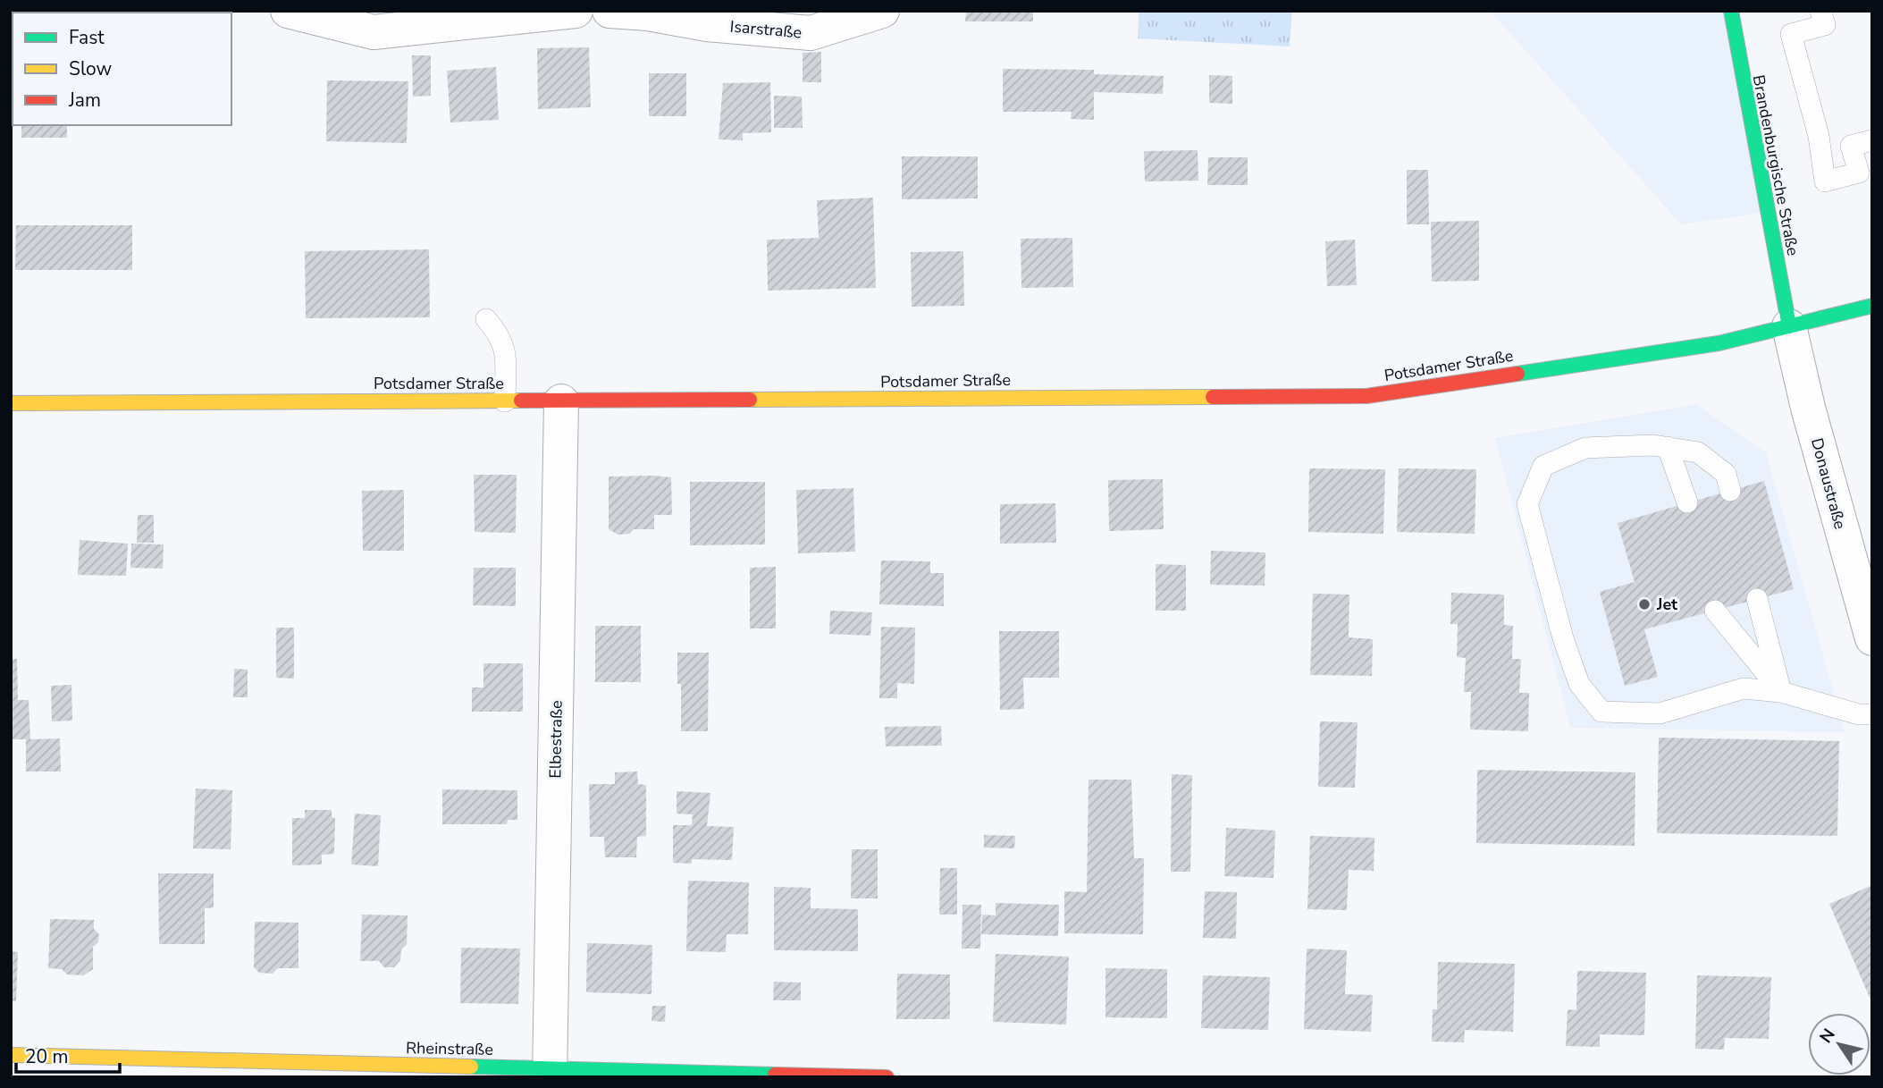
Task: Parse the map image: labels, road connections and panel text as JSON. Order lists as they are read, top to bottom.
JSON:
{
  "streets": {
    "main road": ["Brandenburgische Straße", "Potsdamer Straße", "Rheinstraße"],
    "street": ["Isarstraße", "Donaustraße", "Elbestraße"]
  },
  "crossings": [
    ["Brandenburgische Straße", "Potsdamer Straße"],
    ["Brandenburgische Straße", "Donaustraße"],
    ["Potsdamer Straße", "Donaustraße"],
    ["Potsdamer Straße", "Elbestraße"],
    ["Elbestraße", "Rheinstraße"]
  ],
  "places": ["Jet"],
  "legend": ["Fast", "Slow", "Jam"],
  "scale_bar": "20 m",
  "north": "top left"
}
